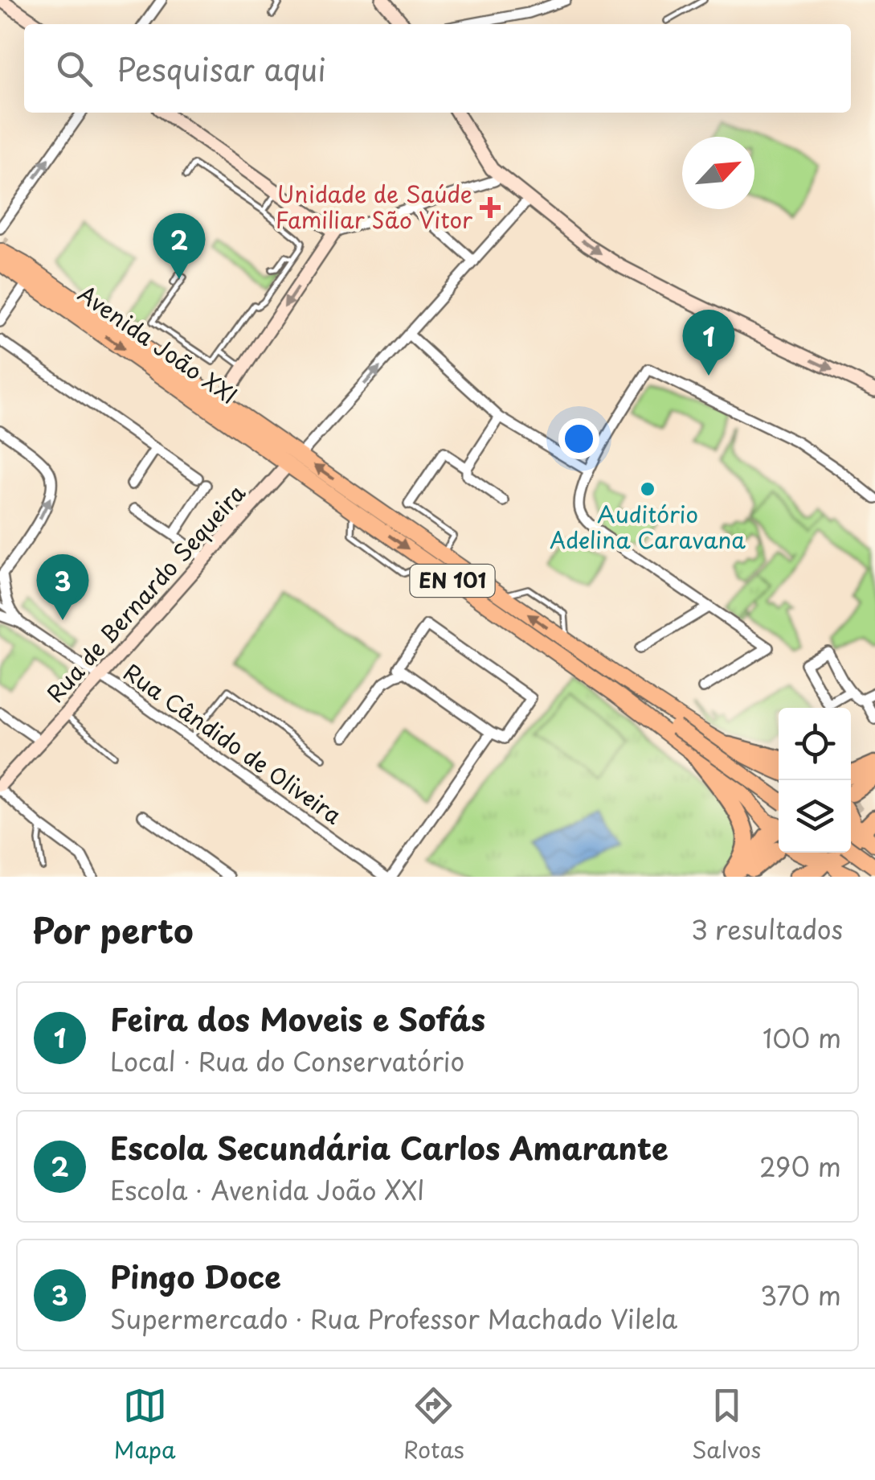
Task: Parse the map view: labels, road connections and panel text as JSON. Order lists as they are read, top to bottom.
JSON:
{
  "streets": {
    "highway": ["EN 101"],
    "main road": ["Avenida João XXI"],
    "street": ["Rua de Bernardo Sequeira", "Rua Cândido de Oliveira"]
  },
  "crossings": [
    ["Avenida João XXI", "EN 101"],
    ["Avenida João XXI", "Rua de Bernardo Sequeira"],
    ["EN 101", "Rua de Bernardo Sequeira"],
    ["Rua de Bernardo Sequeira", "Rua Cândido de Oliveira"]
  ],
  "places": {
    "health": ["Unidade de Saúde Familiar São Vitor"],
    "other": ["Auditório Adelina Caravana"]
  },
  "north": "top right",
  "page": {
    "search": "Pesquisar aqui",
    "pins": ["2", "1", "3"],
    "heading": ["Por perto", "3 resultados"],
    "list": [
      {
        "mark": "1",
        "name": "Feira dos Moveis e Sofás",
        "note": "Local · Rua do Conservatório",
        "value": "100 m"
      },
      {
        "mark": "2",
        "name": "Escola Secundária Carlos Amarante",
        "note": "Escola · Avenida João XXI",
        "value": "290 m"
      },
      {
        "mark": "3",
        "name": "Pingo Doce",
        "note": "Supermercado · Rua Professor Machado Vilela",
        "value": "370 m"
      }
    ],
    "nav": ["Mapa", "Rotas", "Salvos"]
  }
}
